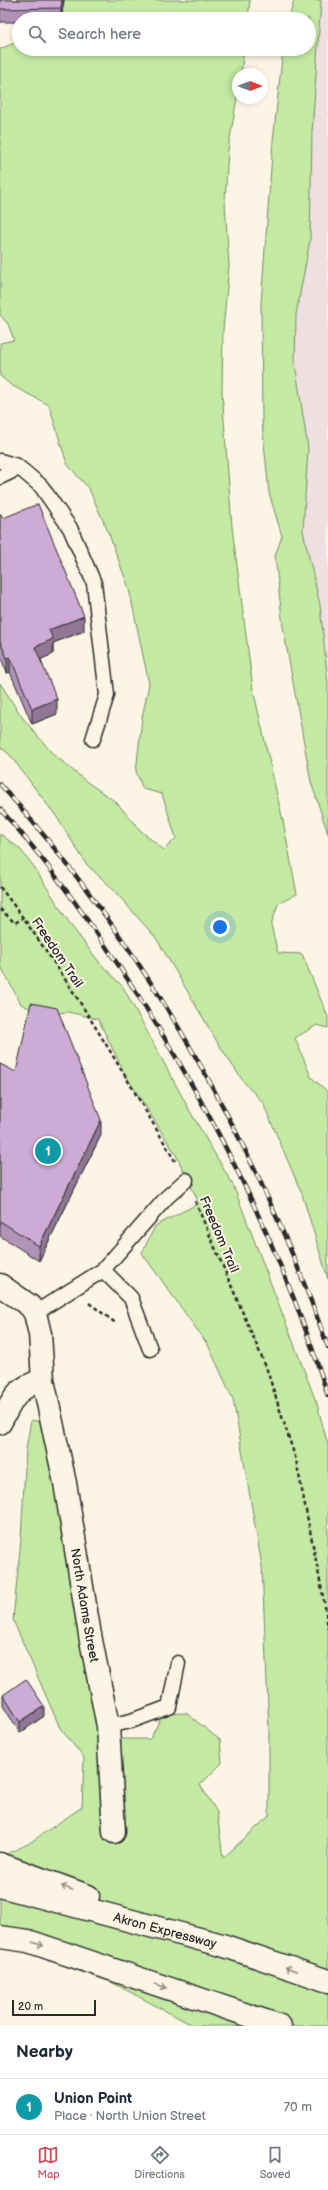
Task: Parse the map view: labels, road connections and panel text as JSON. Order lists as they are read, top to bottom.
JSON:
{
  "streets": {
    "main road": ["North Adams Street", "Akron Expressway"],
    "path": ["Freedom Trail"]
  },
  "scale_bar": "20 m",
  "north": "right",
  "page": {
    "search": "Search here",
    "pins": "1",
    "scale": "20 m",
    "heading": "Nearby",
    "list": [
      {
        "mark": "1",
        "name": "Union Point",
        "note": "Place · North Union Street",
        "value": "70 m"
      }
    ],
    "nav": ["Map", "Directions", "Saved"]
  }
}
